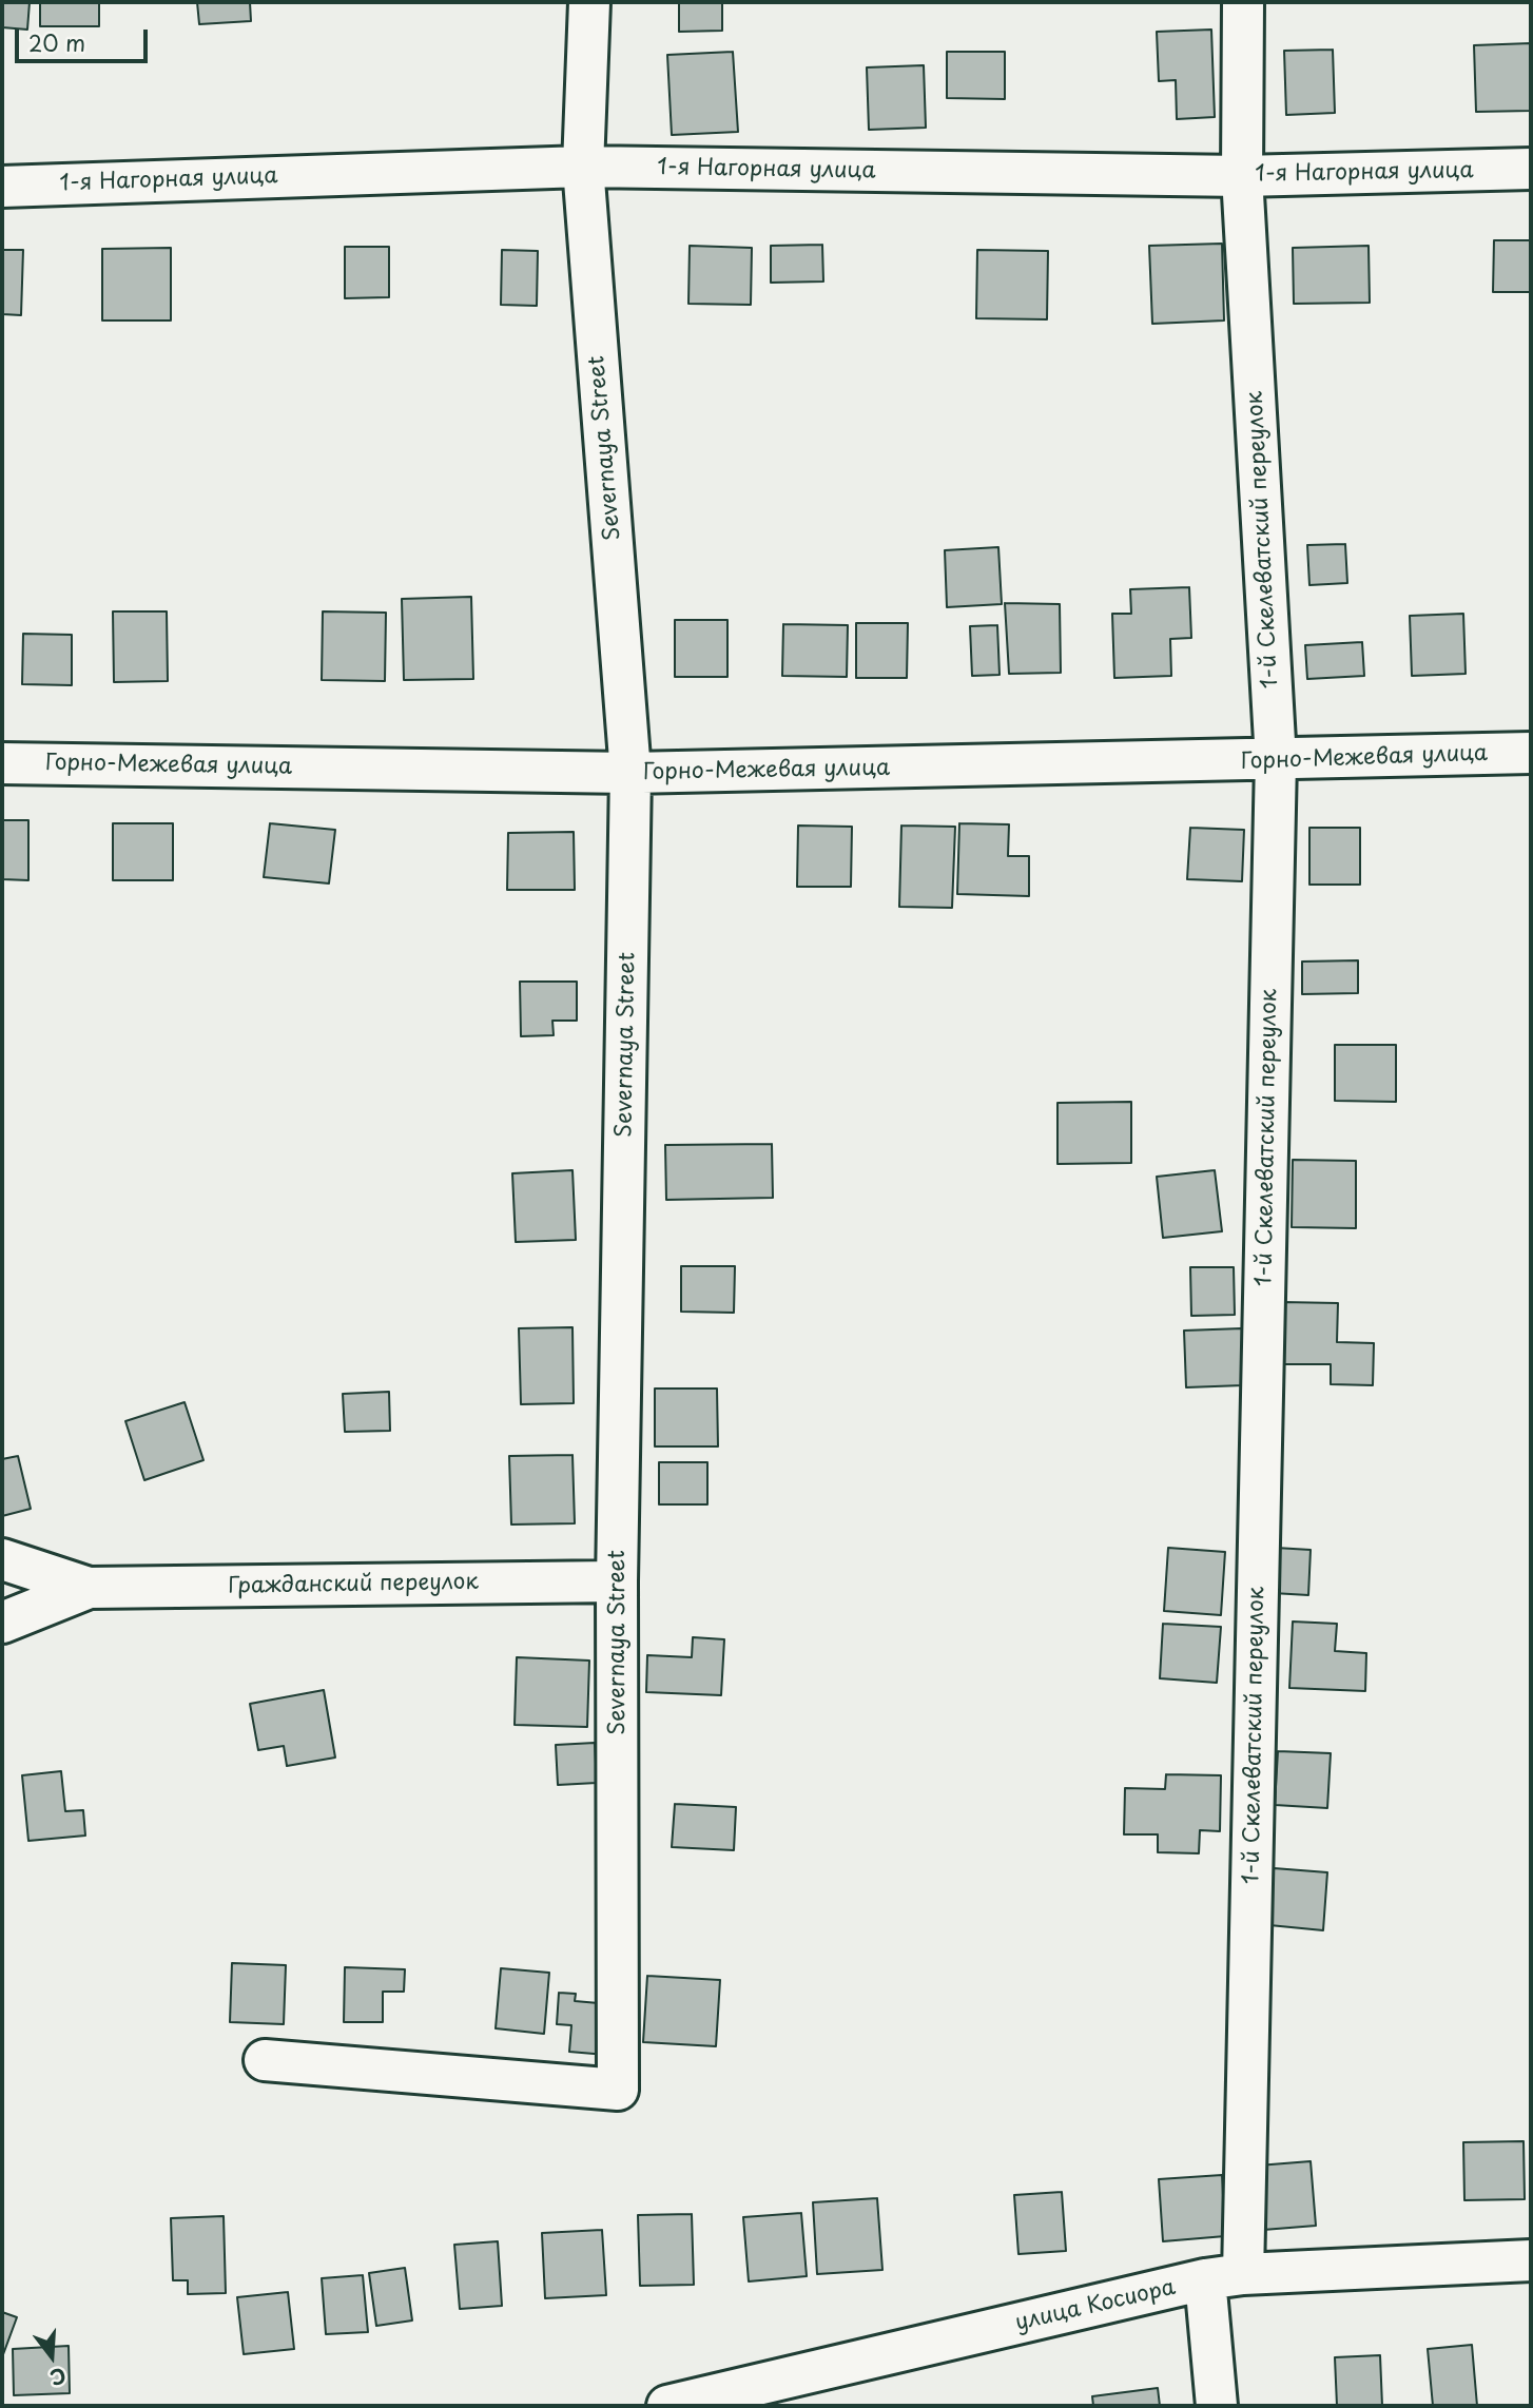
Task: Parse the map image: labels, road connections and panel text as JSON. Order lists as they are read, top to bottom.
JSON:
{
  "streets": {
    "street": [
      "1-я Нагорная улица",
      "Severnaya Street",
      "1-й Скелеватский переулок",
      "Горно-Межевая улица",
      "Гражданский переулок",
      "улица Косиора"
    ]
  },
  "crossings": [
    ["1-я Нагорная улица", "Severnaya Street"],
    ["1-я Нагорная улица", "1-й Скелеватский переулок"],
    ["Severnaya Street", "Горно-Межевая улица"],
    ["Severnaya Street", "Гражданский переулок"],
    ["1-й Скелеватский переулок", "Горно-Межевая улица"],
    ["1-й Скелеватский переулок", "улица Косиора"]
  ],
  "scale_bar": "20 m",
  "north": "bottom"
}
